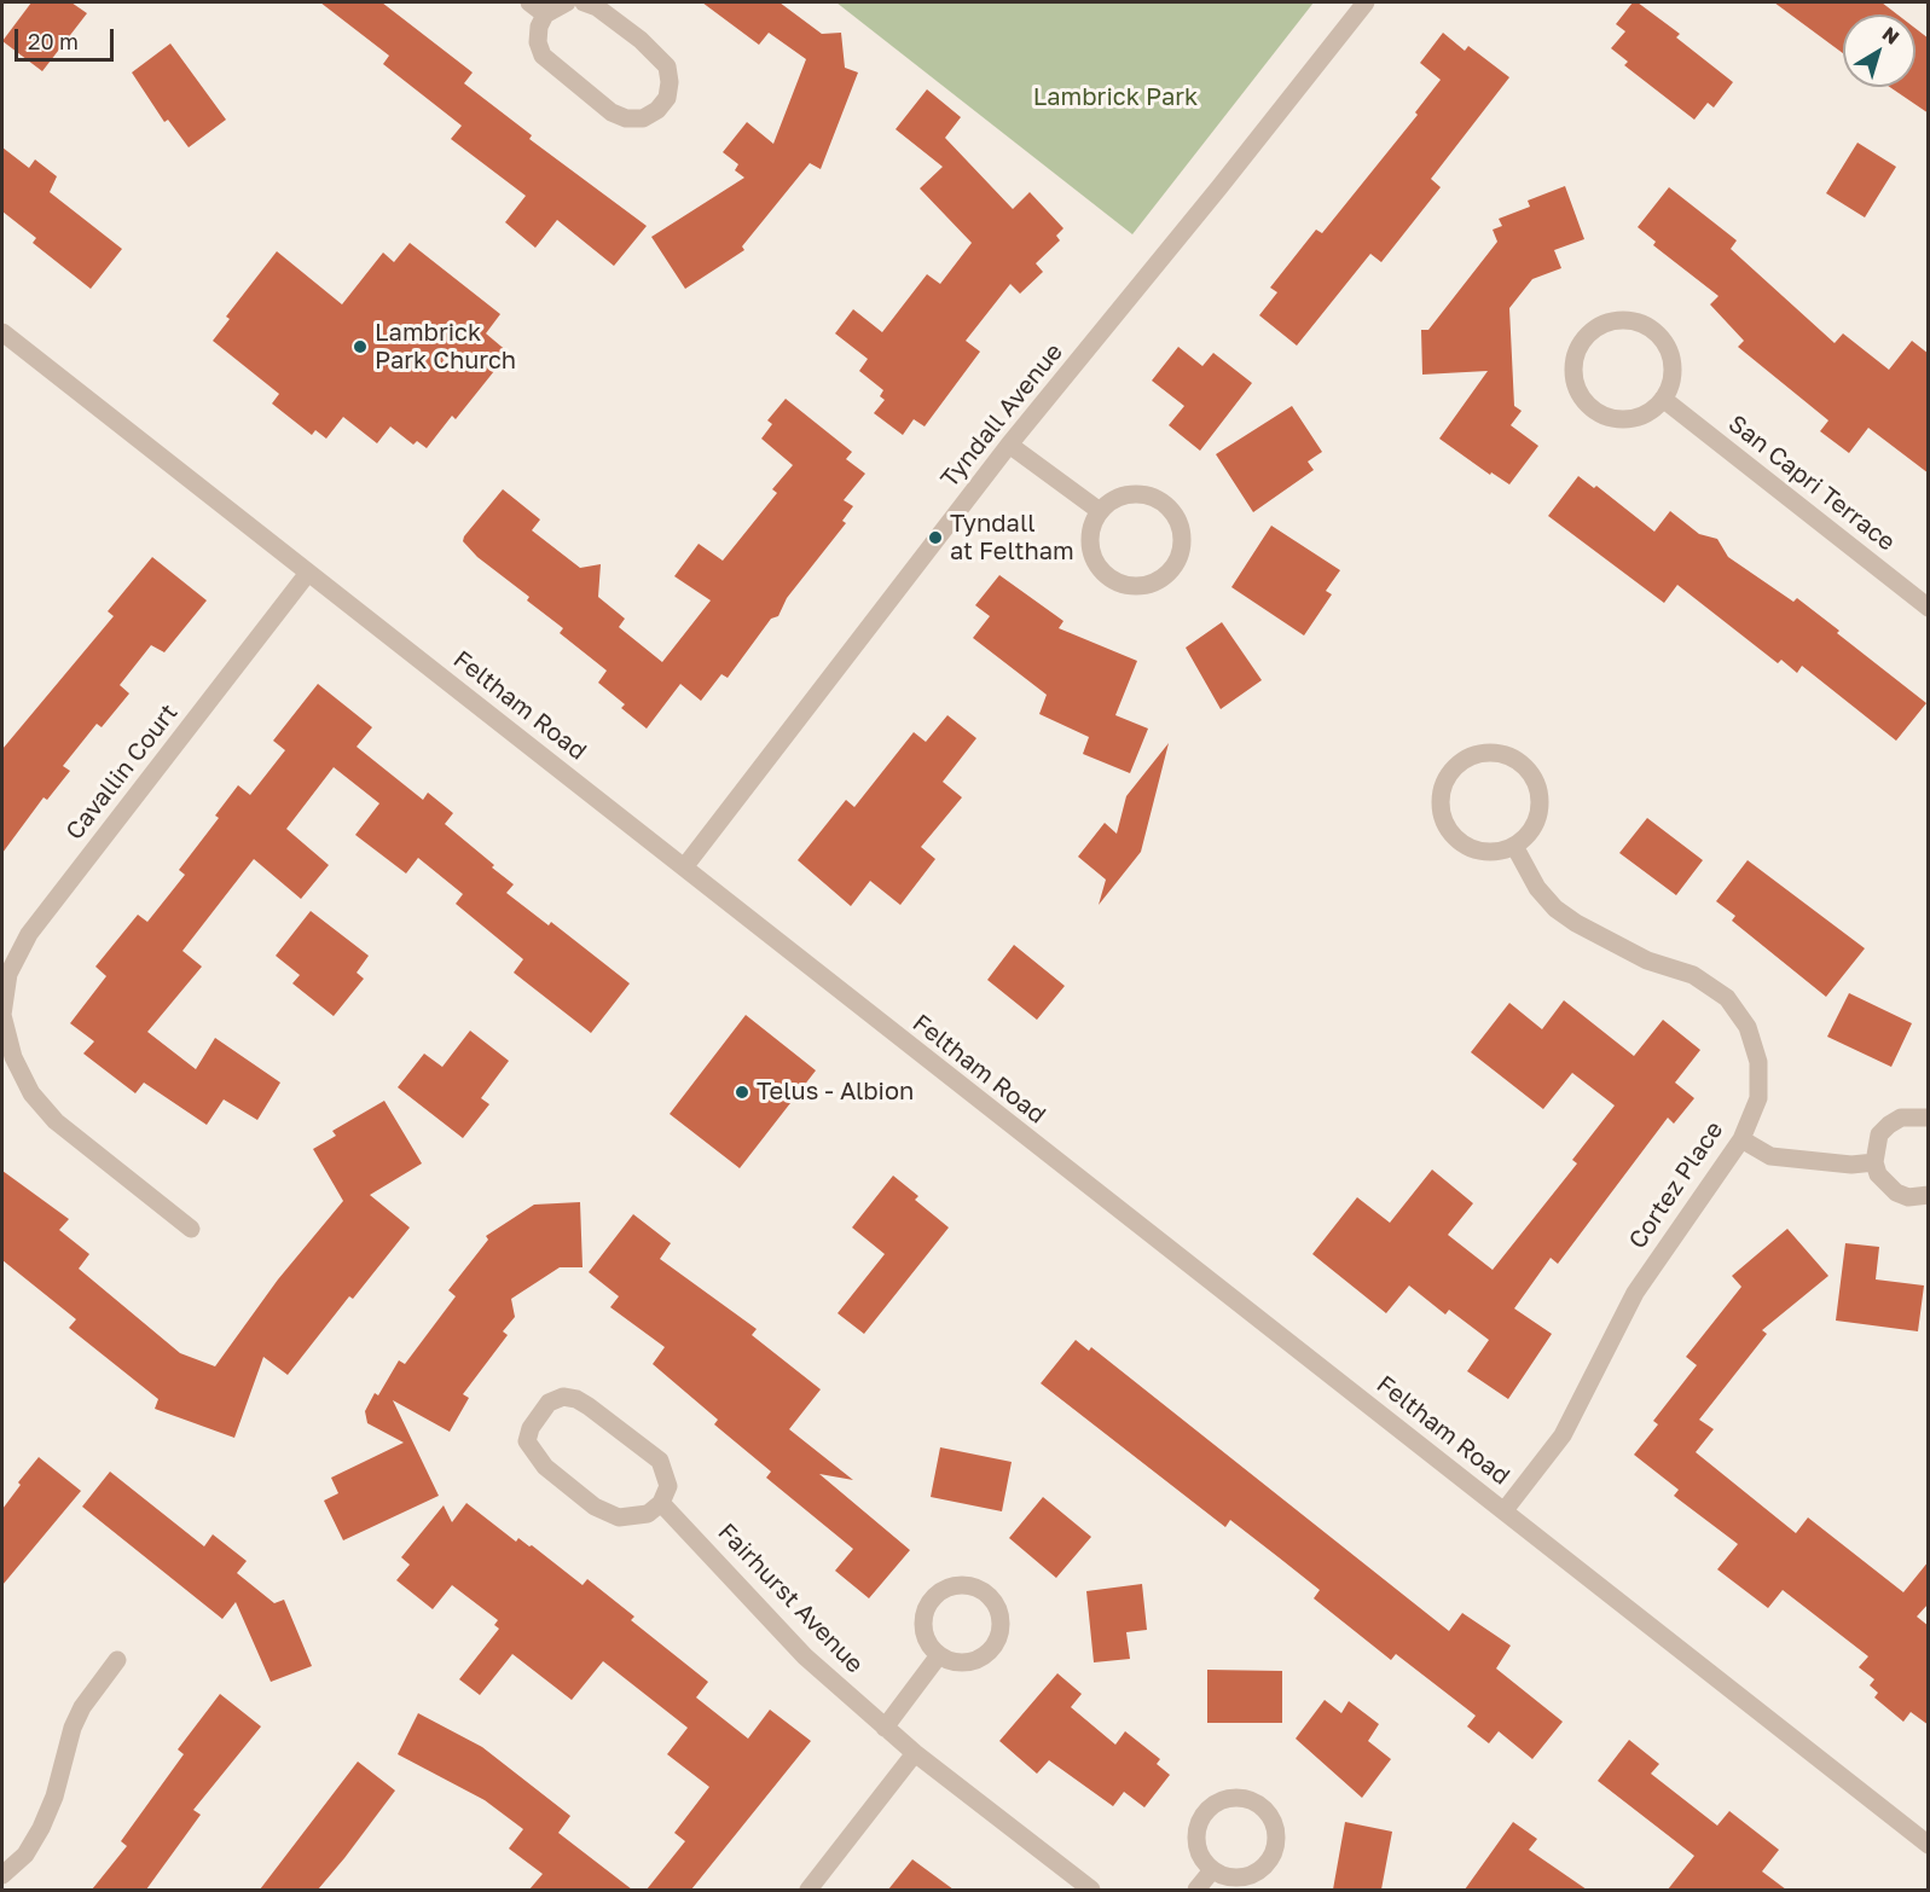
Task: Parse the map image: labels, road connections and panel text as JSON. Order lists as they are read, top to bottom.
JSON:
{
  "streets": {
    "street": [
      "Tyndall Avenue",
      "San Capri Terrace",
      "Feltham Road",
      "Cavallin Court",
      "Cortez Place",
      "Fairhurst Avenue"
    ]
  },
  "crossings": [
    ["Tyndall Avenue", "Feltham Road"],
    ["Feltham Road", "Cavallin Court"],
    ["Feltham Road", "Cortez Place"]
  ],
  "parks": ["Lambrick Park"],
  "places": ["Lambrick Park Church", "Tyndall at Feltham", "Telus - Albion"],
  "scale_bar": "20 m",
  "north": "top right"
}
